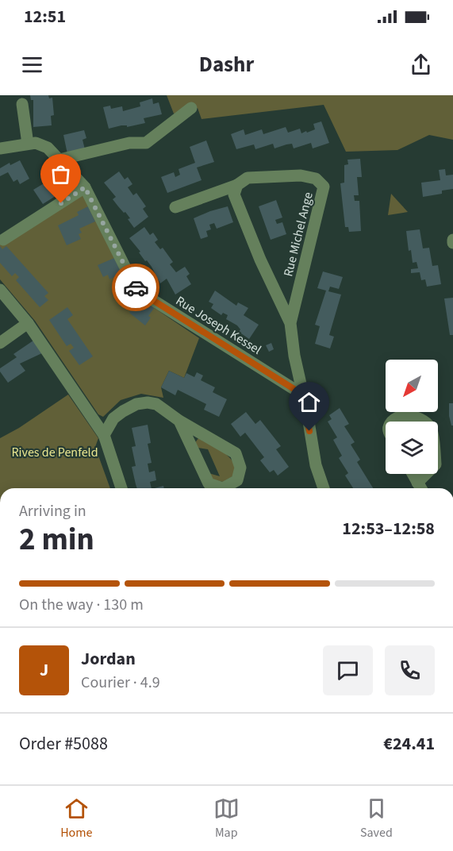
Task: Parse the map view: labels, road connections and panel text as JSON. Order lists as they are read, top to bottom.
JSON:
{
  "streets": {
    "street": ["Rue Michel Ange", "Rue Joseph Kessel"]
  },
  "crossings": [
    ["Rue Michel Ange", "Rue Joseph Kessel"]
  ],
  "parks": ["Rives de Penfeld"],
  "north": "bottom left",
  "page": {
    "status": "12:51",
    "header": "Dashr",
    "heading": ["2 min", "Arriving in", "12:53–12:58"],
    "panel": [
      "Jordan",
      "Courier · 4.9",
      "Order #5088",
      "€24.41"
    ],
    "bar": "On the way · 130 m",
    "round": "J",
    "tabs": ["Home", "Map", "Saved"]
  }
}
